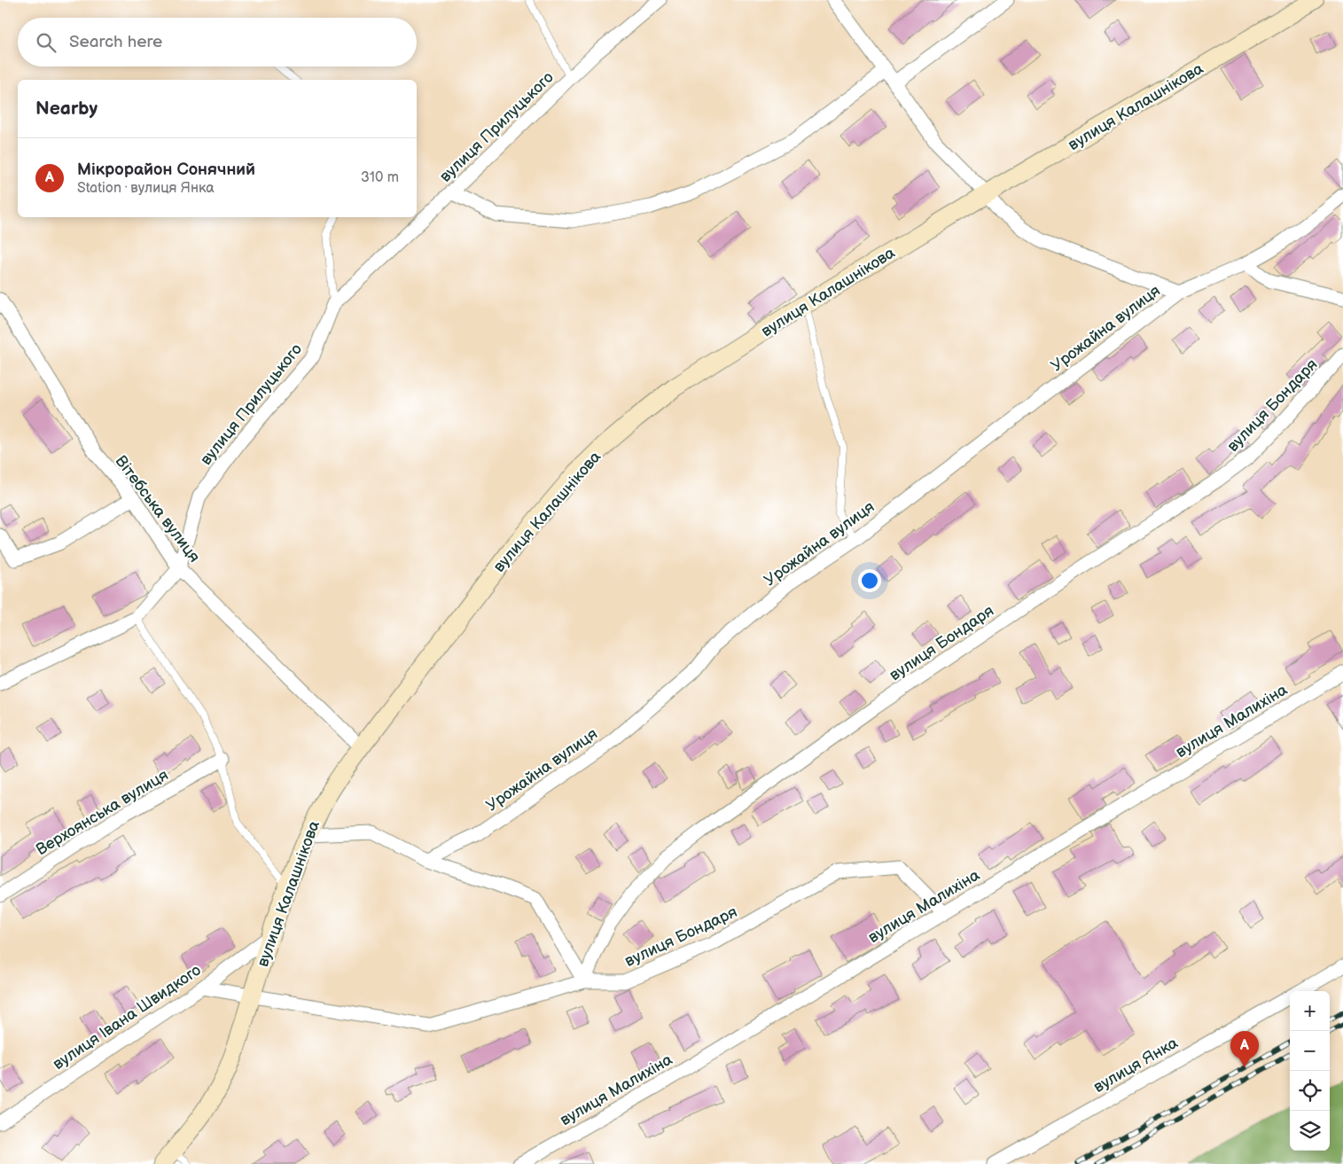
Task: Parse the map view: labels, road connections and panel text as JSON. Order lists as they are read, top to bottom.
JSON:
{
  "streets": {
    "street": [
      "вулиця Калашнікова",
      "вулиця Прилуцького",
      "Урожайна вулиця",
      "вулиця Бондаря",
      "Вітебська вулиця",
      "вулиця Малихіна",
      "Верхоянська вулиця",
      "вулиця Івана Швидкого",
      "вулиця Янка"
    ]
  },
  "crossings": [
    ["вулиця Калашнікова", "вулиця Бондаря"],
    ["вулиця Калашнікова", "Вітебська вулиця"],
    ["вулиця Калашнікова", "вулиця Івана Швидкого"],
    ["вулиця Прилуцького", "Вітебська вулиця"],
    ["вулиця Бондаря", "вулиця Малихіна"],
    ["вулиця Бондаря", "вулиця Івана Швидкого"]
  ],
  "page": {
    "search": "Search here",
    "heading": "Nearby",
    "list": [
      {
        "mark": "A",
        "name": "Мікрорайон Сонячний",
        "note": "Station · вулиця Янка",
        "value": "310 m"
      }
    ],
    "map_buttons": ["+", "−"],
    "pins": "A"
  }
}
